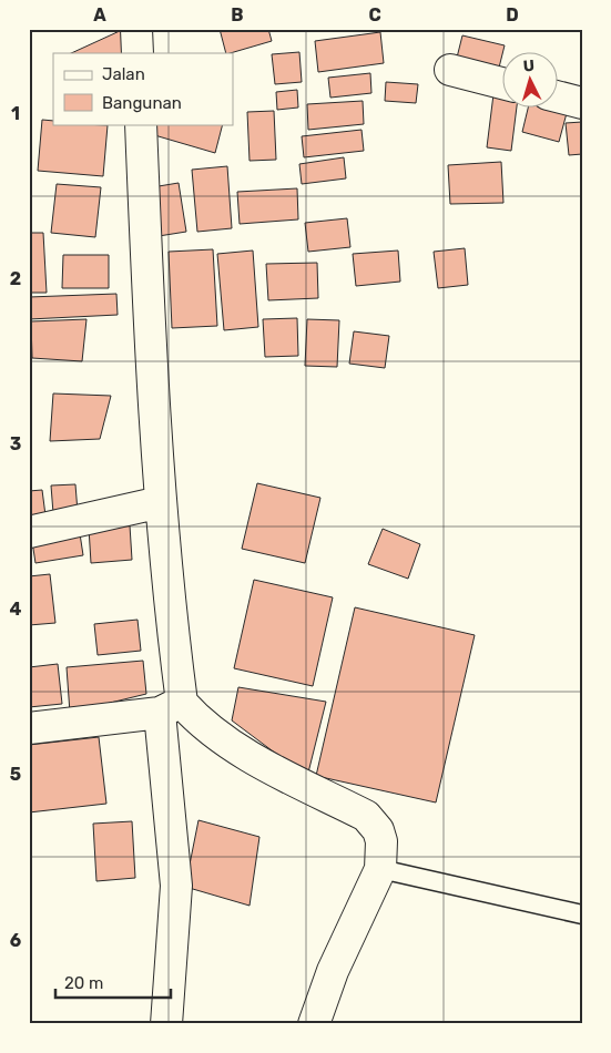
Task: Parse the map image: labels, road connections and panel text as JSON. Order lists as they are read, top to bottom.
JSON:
{
  "legend": ["Jalan", "Bangunan"],
  "scale_bar": "20 m",
  "north": "top",
  "grid": {
    "columns": [
      "A",
      "B",
      "C",
      "D"
    ],
    "rows": [
      "1",
      "2",
      "3",
      "4",
      "5",
      "6"
    ]
  }
}
